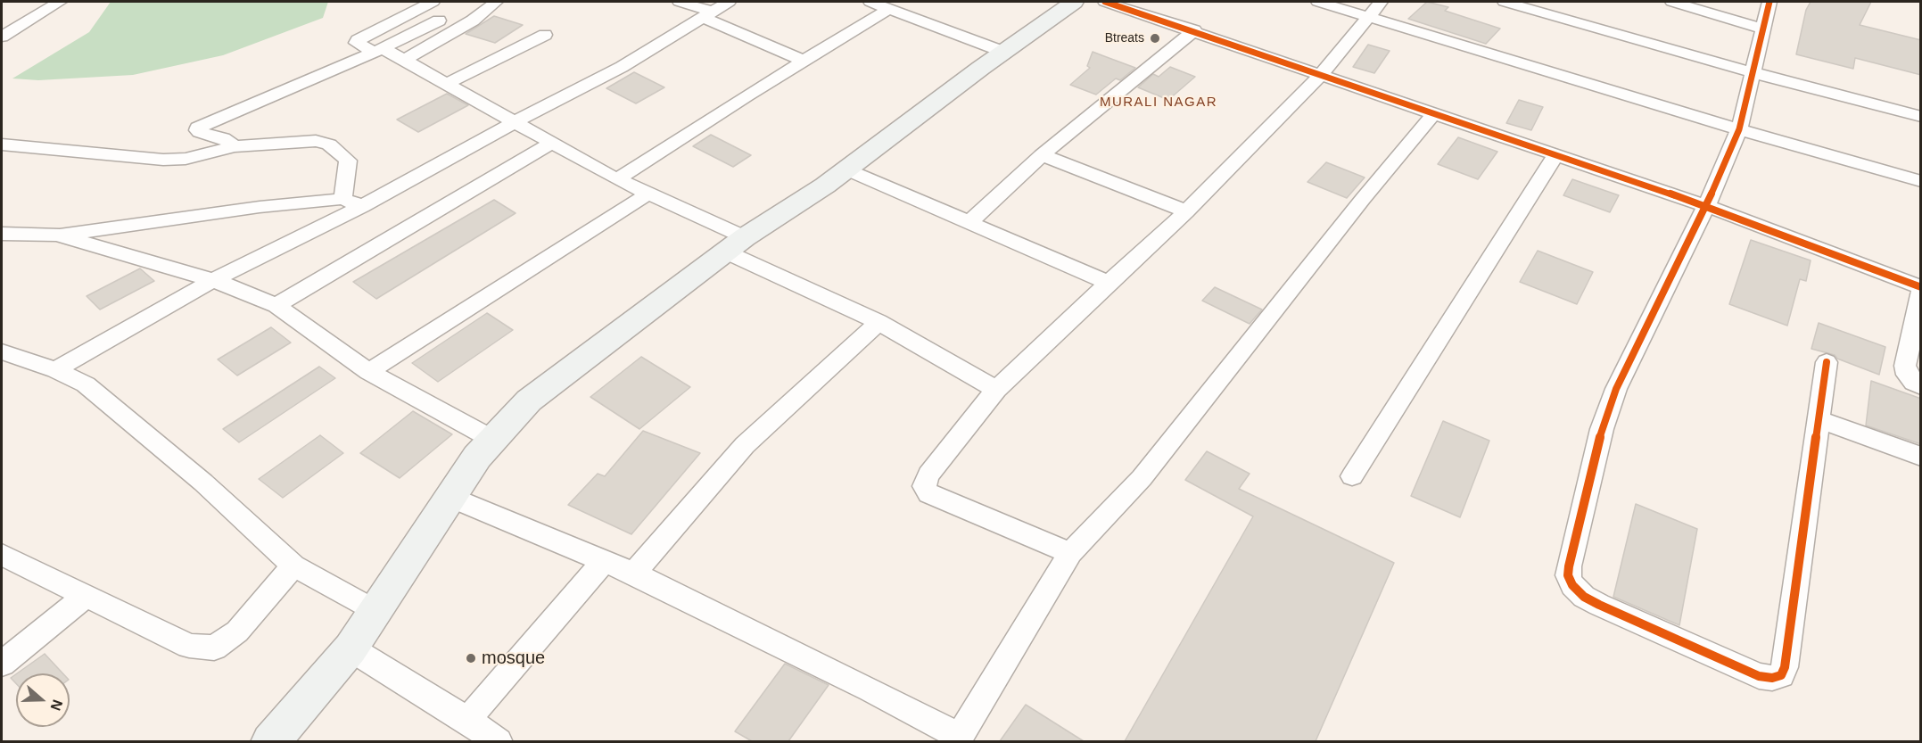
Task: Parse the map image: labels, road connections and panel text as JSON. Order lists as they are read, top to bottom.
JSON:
{
  "districts": ["MURALI NAGAR"],
  "places": ["Btreats", "mosque"],
  "north": "right"
}
